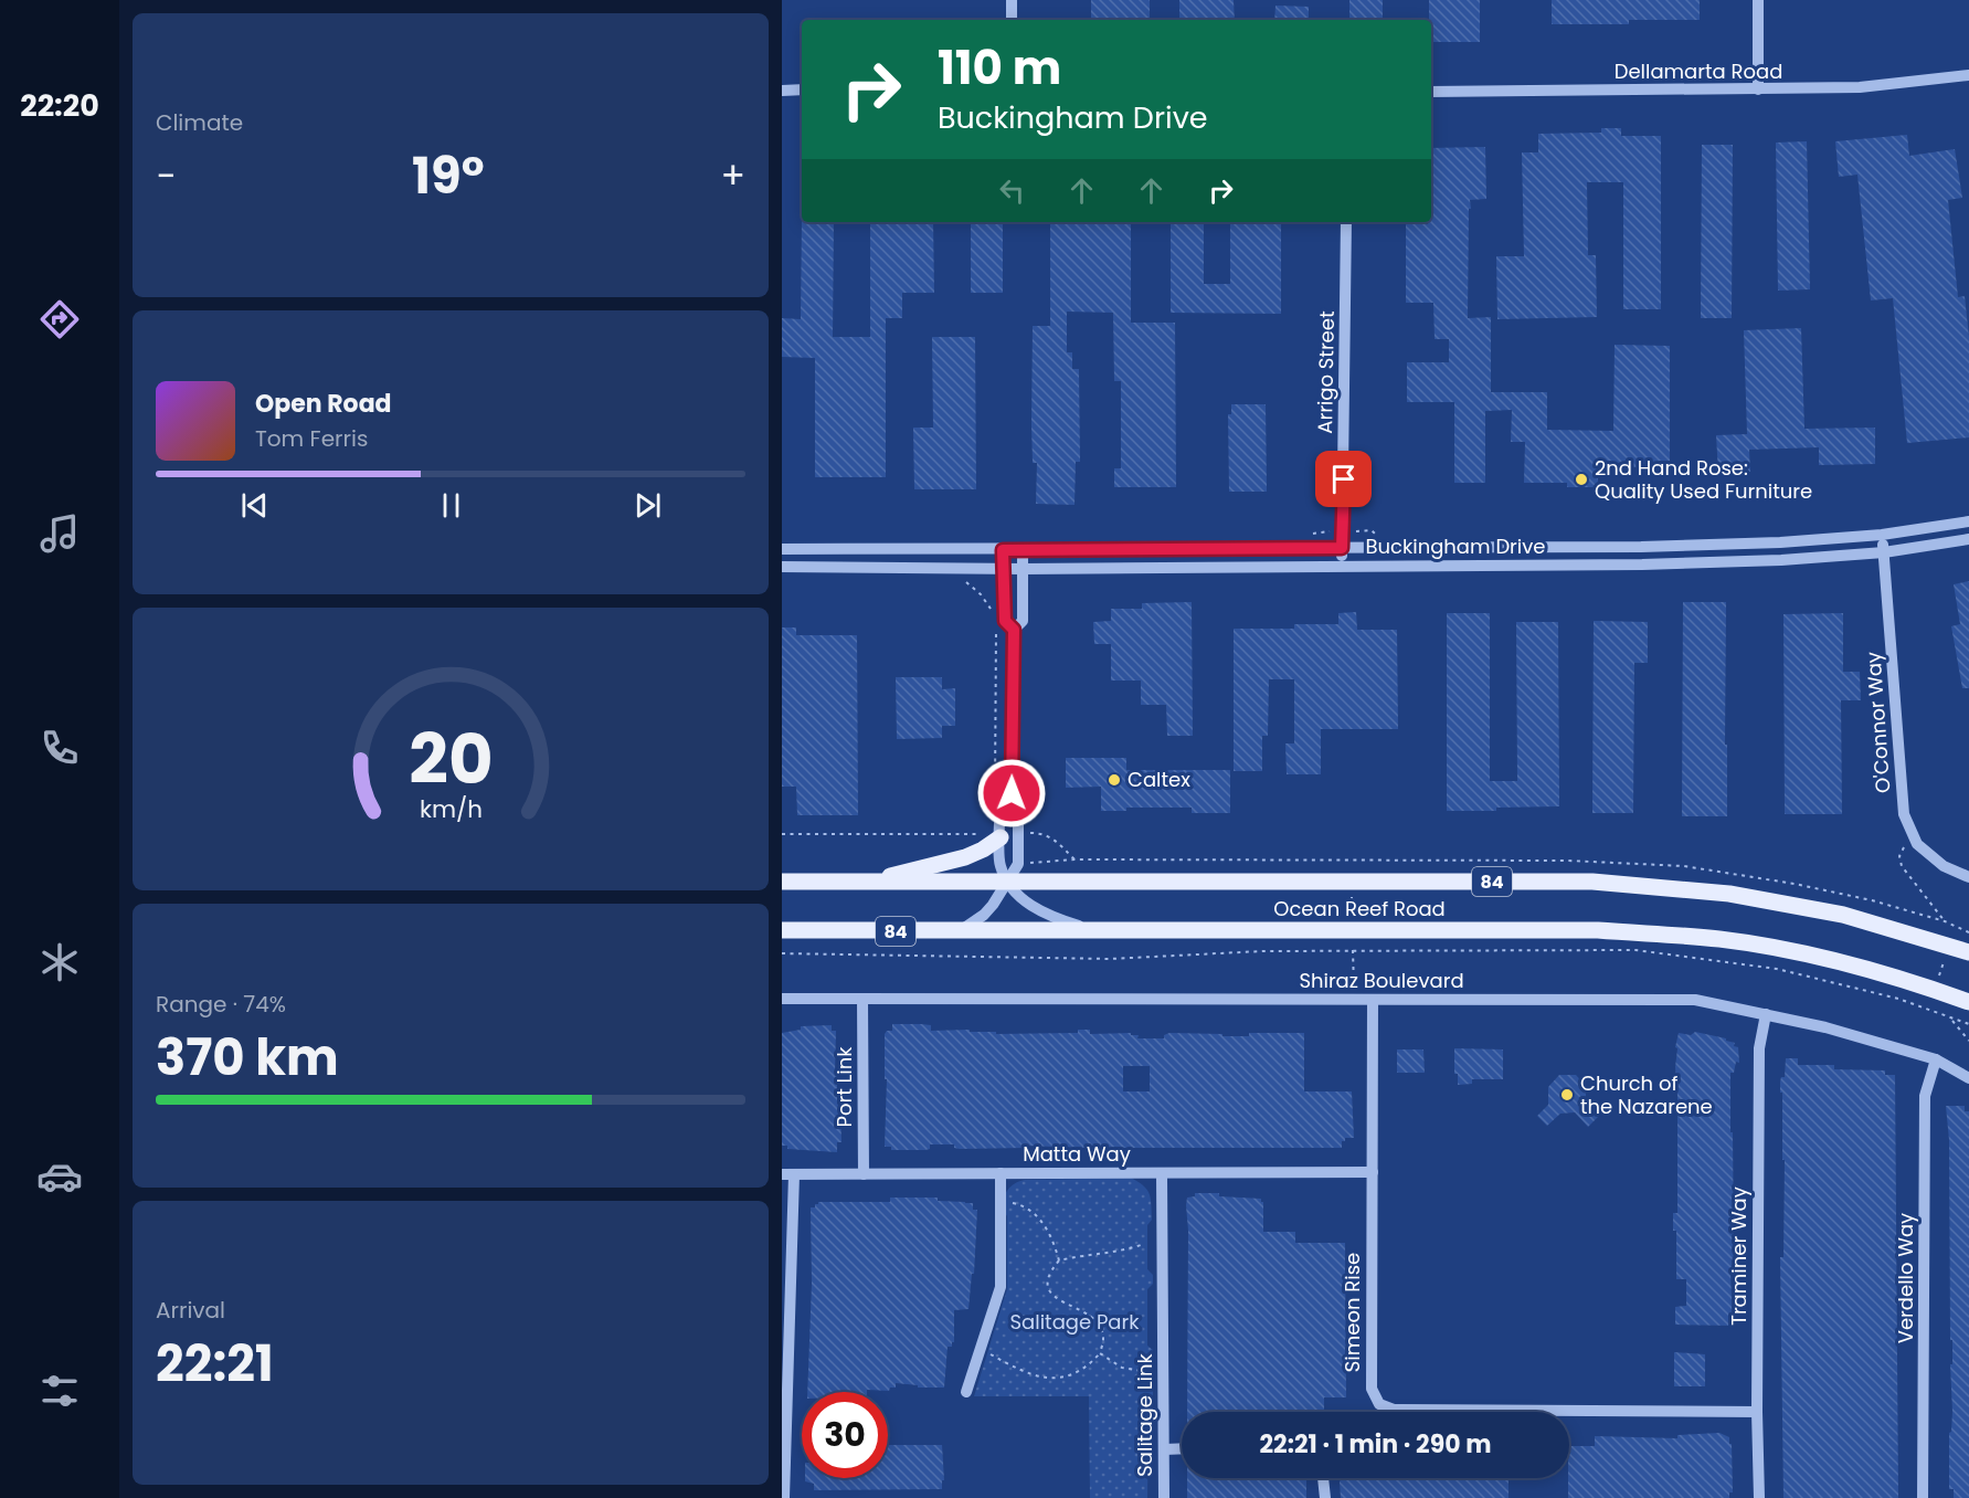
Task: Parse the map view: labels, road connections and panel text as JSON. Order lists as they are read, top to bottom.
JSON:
{
  "streets": {
    "main road": ["84", "Ocean Reef Road"],
    "street": [
      "Dellamarta Road",
      "Arrigo Street",
      "Buckingham Drive",
      "O'Connor Way",
      "Shiraz Boulevard",
      "Port Link",
      "Matta Way",
      "Traminer Way",
      "Verdello Way",
      "Simeon Rise",
      "Salitage Link"
    ]
  },
  "crossings": [
    ["Arrigo Street", "Buckingham Drive"],
    ["Buckingham Drive", "O'Connor Way"],
    ["Shiraz Boulevard", "Port Link"],
    ["Shiraz Boulevard", "Traminer Way"],
    ["Shiraz Boulevard", "Verdello Way"],
    ["Shiraz Boulevard", "Simeon Rise"],
    ["Port Link", "Matta Way"],
    ["Matta Way", "Simeon Rise"],
    ["Matta Way", "Salitage Link"],
    ["Traminer Way", "Simeon Rise"]
  ],
  "parks": ["Salitage Park"],
  "places": ["2nd Hand Rose: Quality Used Furniture", "Caltex", "Church of the Nazarene"],
  "page": {
    "tabs": "22:20",
    "tile": [
      "Climate",
      ["Range · 74%", "370 km"],
      ["Arrival", "22:21"]
    ],
    "turn": ["110 m", "Buckingham Drive"],
    "heat": ["−", "19°", "+"],
    "song": ["Open Road", "Tom Ferris"],
    "limit": "30",
    "trip": "22:21 · 1 min · 290 m",
    "gauge": ["20", "km/h"]
  }
}
